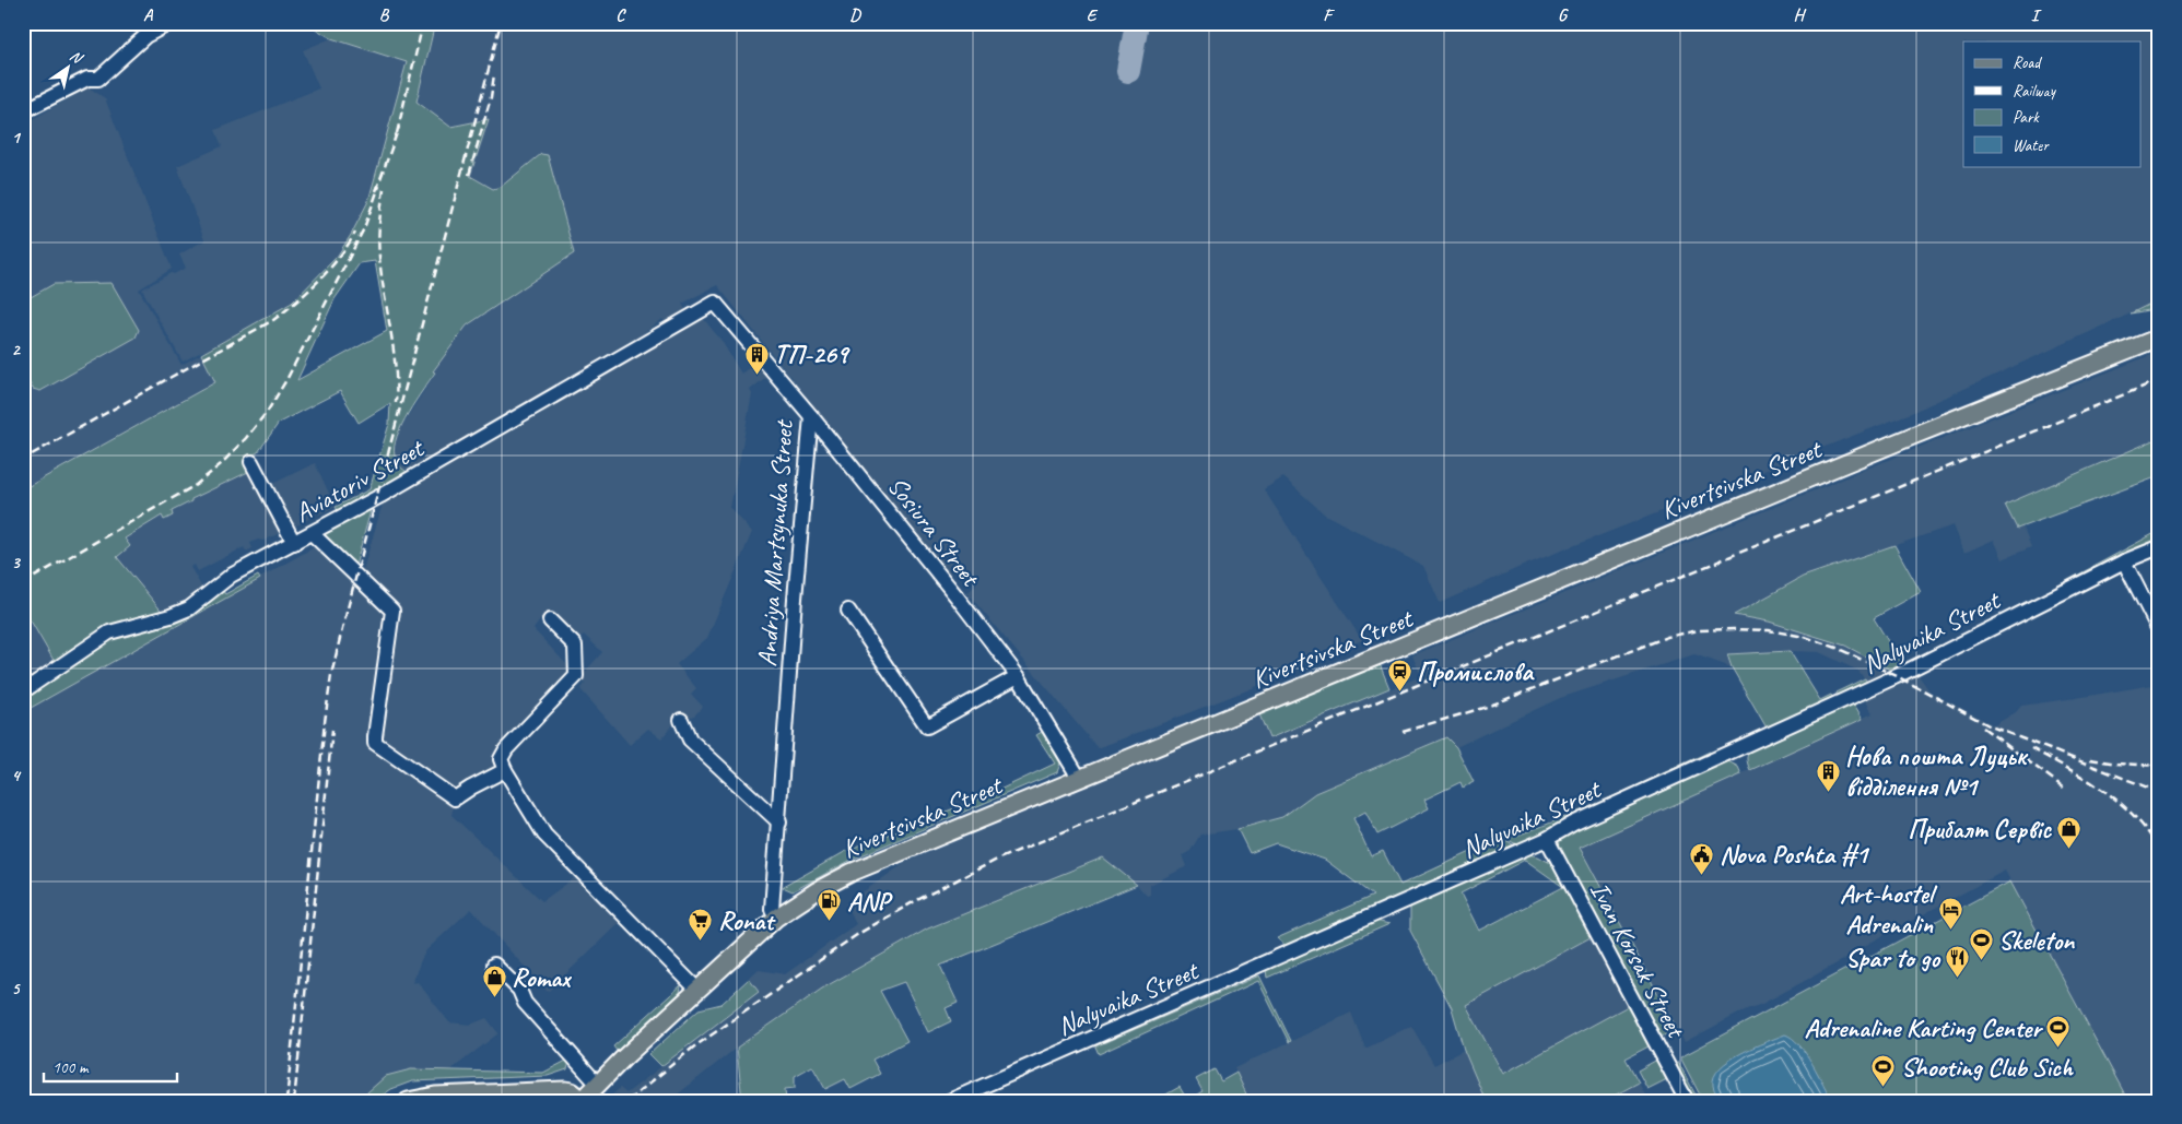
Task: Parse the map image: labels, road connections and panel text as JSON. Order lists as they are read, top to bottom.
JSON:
{
  "streets": {
    "main road": ["Kivertsivska Street"],
    "street": [
      "Aviatoriv Street",
      "Sosiura Street",
      "Andriya Martsynuka Street",
      "Nalyvaika Street",
      "Ivan Korsak Street"
    ]
  },
  "crossings": [
    ["Kivertsivska Street", "Sosiura Street"],
    ["Kivertsivska Street", "Andriya Martsynuka Street"],
    ["Aviatoriv Street", "Andriya Martsynuka Street"],
    ["Sosiura Street", "Andriya Martsynuka Street"],
    ["Nalyvaika Street", "Ivan Korsak Street"]
  ],
  "places": {
    "building": ["ТП-269", "Нова пошта Луцьк відділення №1"],
    "station": ["Промислова"],
    "shop": ["Прибалт Сервіс", "Romax"],
    "public building": ["Nova Poshta #1"],
    "fuel station": ["ANP"],
    "hotel": ["Art-hostel Adrenalin"],
    "supermarket": ["Ronat"],
    "sports": ["Skeleton", "Adrenaline Karting Center", "Shooting Club Sich"],
    "restaurant": ["Spar to go"]
  },
  "legend": [
    "Road",
    "Railway",
    "Park",
    "Water"
  ],
  "scale_bar": "100 m",
  "north": "top right",
  "grid": {
    "columns": [
      "A",
      "B",
      "C",
      "D",
      "E",
      "F",
      "G",
      "H",
      "I"
    ],
    "rows": [
      "1",
      "2",
      "3",
      "4",
      "5"
    ]
  }
}
